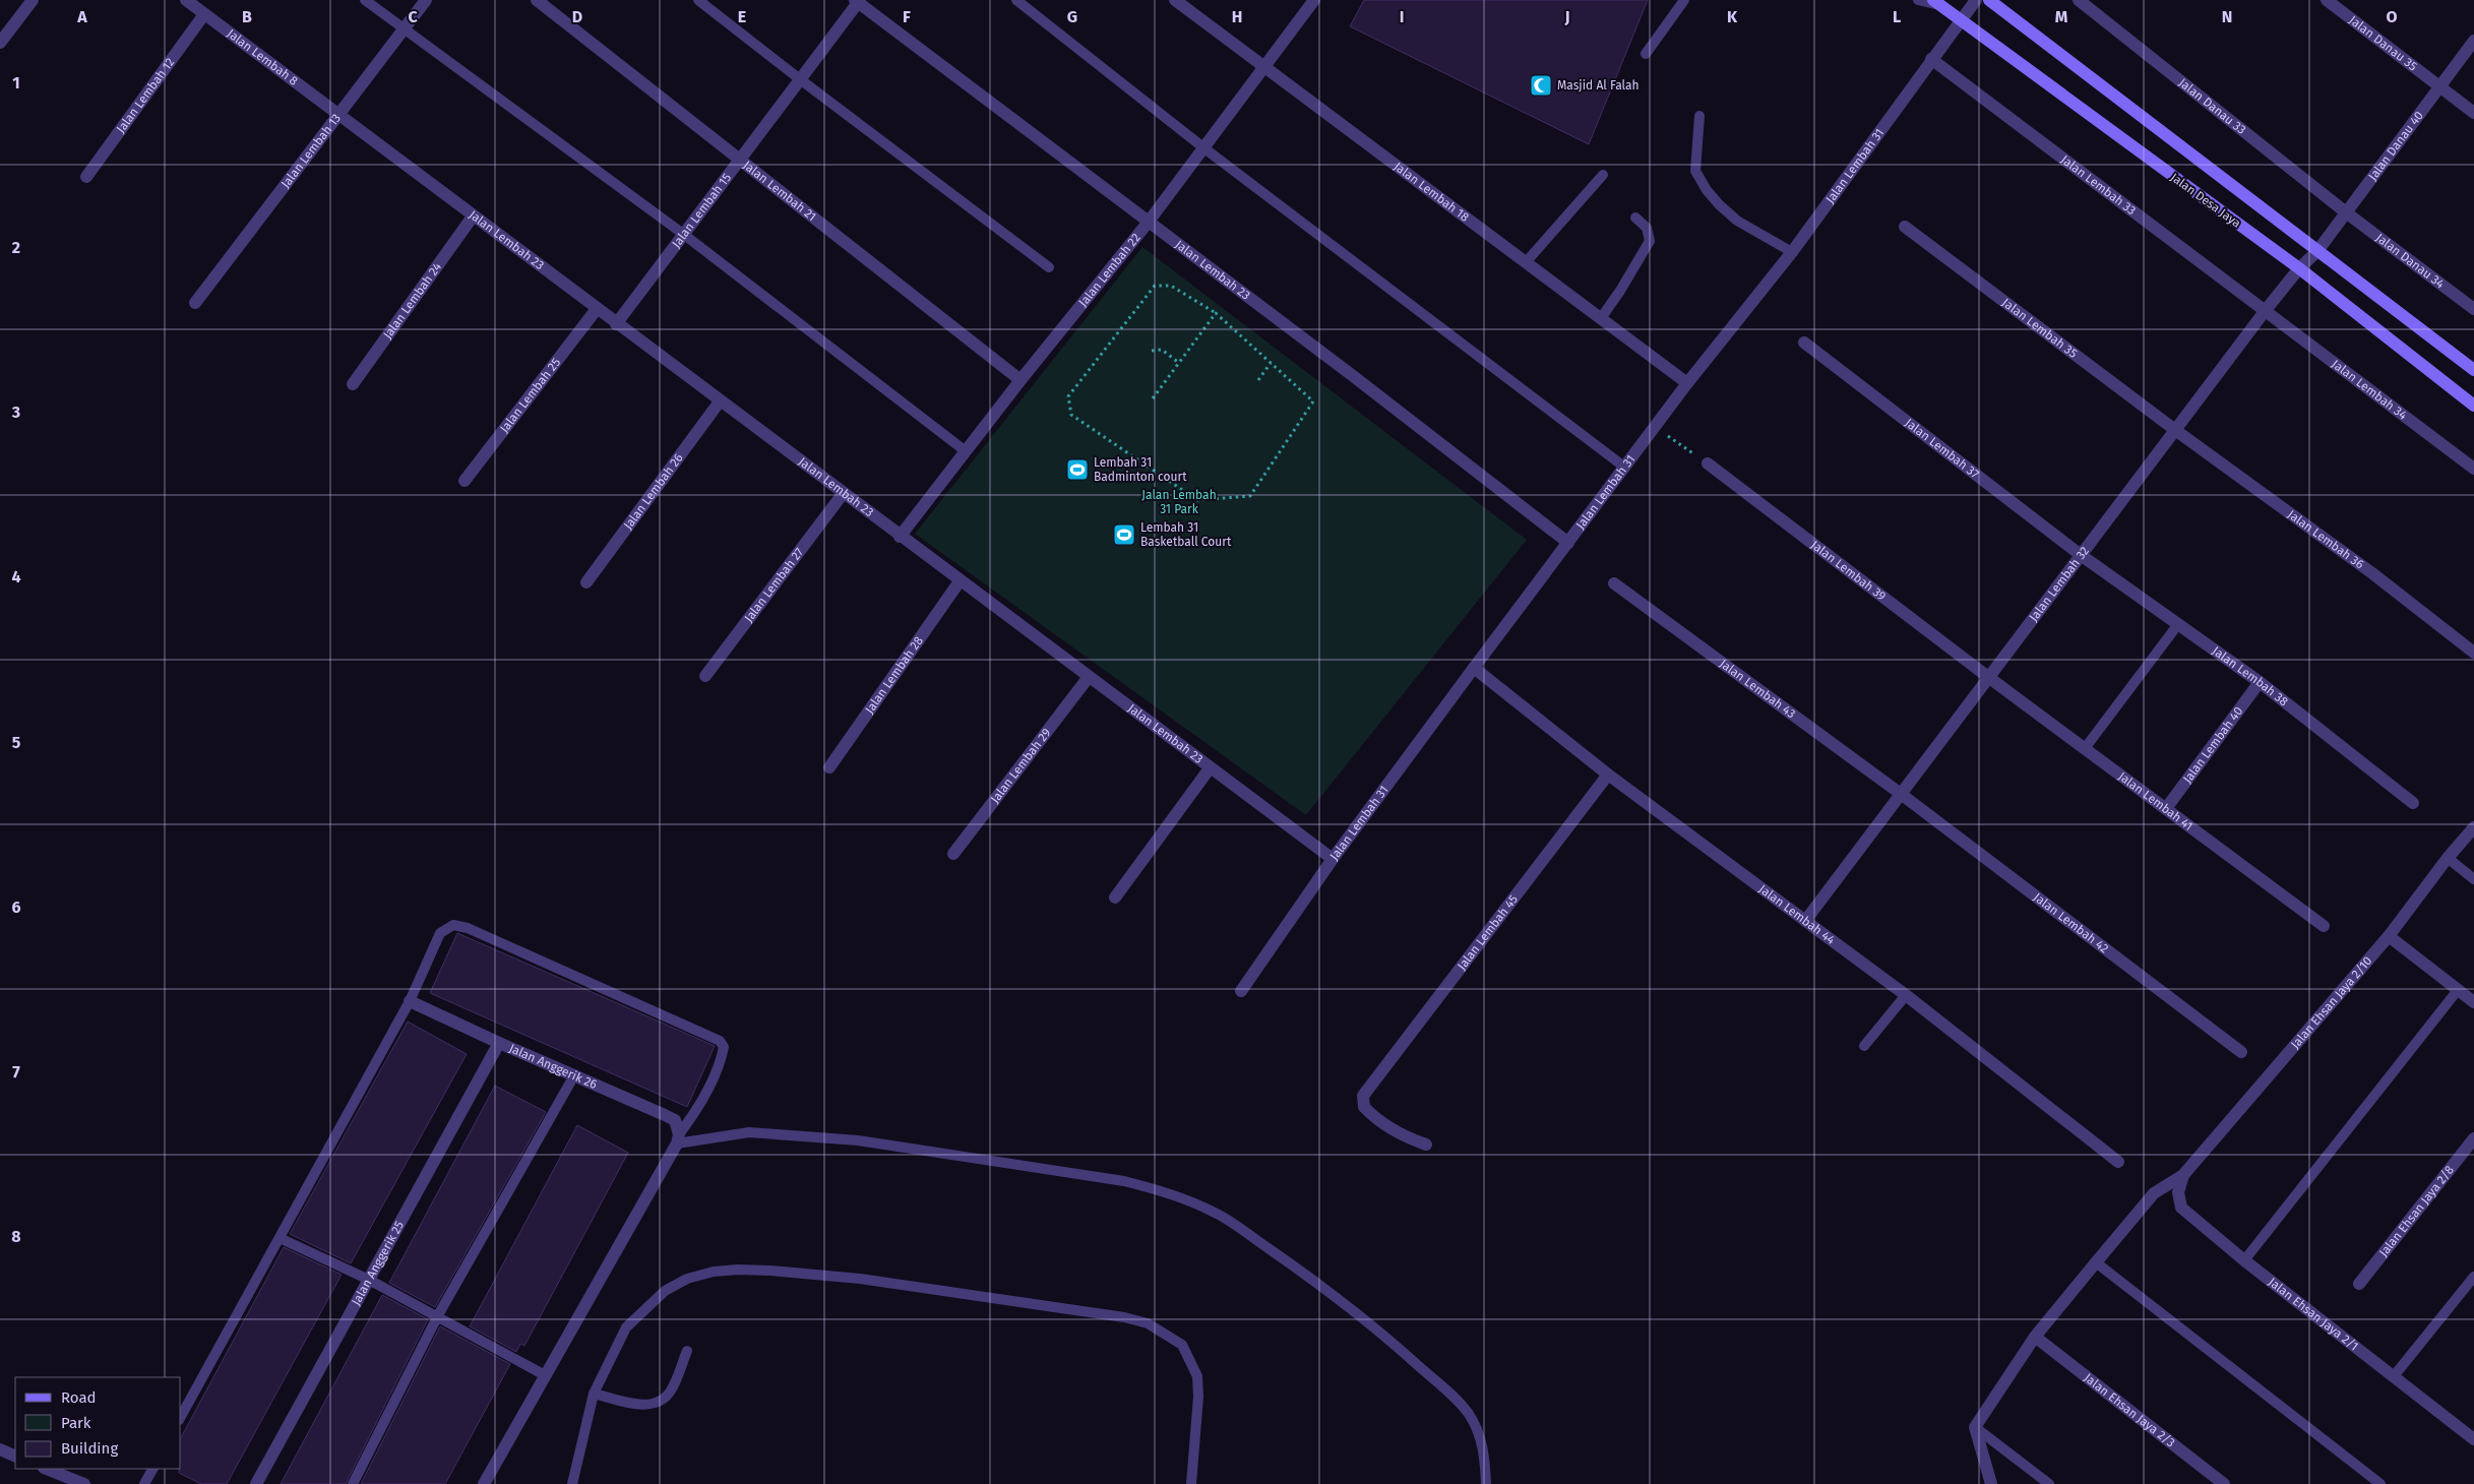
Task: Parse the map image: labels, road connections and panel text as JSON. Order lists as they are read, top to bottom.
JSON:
{
  "streets": {
    "main road": ["Jalan Desa Jaya"],
    "street": [
      "Jalan Danau 35",
      "Jalan Lembah 8",
      "Jalan Lembah 12",
      "Jalan Danau 33",
      "Jalan Danau 40",
      "Jalan Lembah 13",
      "Jalan Lembah 31",
      "Jalan Lembah 33",
      "Jalan Lembah 21",
      "Jalan Lembah 18",
      "Jalan Lembah 15",
      "Jalan Lembah 23",
      "Jalan Danau 34",
      "Jalan Lembah 22",
      "Jalan Lembah 24",
      "Jalan Lembah 35",
      "Jalan Lembah 34",
      "Jalan Lembah 25",
      "Jalan Lembah 37",
      "Jalan Lembah 26",
      "Jalan Lembah 36",
      "Jalan Lembah 39",
      "Jalan Lembah 27",
      "Jalan Lembah 32",
      "Jalan Lembah 28",
      "Jalan Lembah 38",
      "Jalan Lembah 43",
      "Jalan Lembah 40",
      "Jalan Lembah 29",
      "Jalan Lembah 41",
      "Jalan Lembah 44",
      "Jalan Lembah 42",
      "Jalan Lembah 45",
      "Jalan Ehsan Jaya 2/10",
      "Jalan Anggerik 26",
      "Jalan Ehsan Jaya 2/8",
      "Jalan Anggerik 25",
      "Jalan Ehsan Jaya 2/1",
      "Jalan Ehsan Jaya 2/3"
    ]
  },
  "crossings": [
    ["Jalan Danau 35", "Jalan Danau 40"],
    ["Jalan Lembah 8", "Jalan Lembah 12"],
    ["Jalan Lembah 8", "Jalan Lembah 13"],
    ["Jalan Lembah 8", "Jalan Lembah 23"],
    ["Jalan Danau 33", "Jalan Danau 40"],
    ["Jalan Danau 33", "Jalan Danau 34"],
    ["Jalan Danau 40", "Jalan Danau 34"],
    ["Jalan Danau 40", "Jalan Lembah 32"],
    ["Jalan Lembah 13", "Jalan Lembah 23"],
    ["Jalan Lembah 31", "Jalan Lembah 33"],
    ["Jalan Lembah 31", "Jalan Lembah 18"],
    ["Jalan Lembah 31", "Jalan Desa Jaya"],
    ["Jalan Lembah 31", "Jalan Lembah 23"],
    ["Jalan Lembah 31", "Jalan Lembah 44"],
    ["Jalan Lembah 33", "Jalan Lembah 34"],
    ["Jalan Lembah 33", "Jalan Lembah 32"],
    ["Jalan Lembah 21", "Jalan Lembah 15"],
    ["Jalan Lembah 21", "Jalan Lembah 22"],
    ["Jalan Lembah 18", "Jalan Lembah 22"],
    ["Jalan Desa Jaya", "Jalan Lembah 32"],
    ["Jalan Lembah 15", "Jalan Lembah 23"],
    ["Jalan Lembah 23", "Jalan Lembah 22"],
    ["Jalan Lembah 23", "Jalan Lembah 24"],
    ["Jalan Lembah 23", "Jalan Lembah 25"],
    ["Jalan Lembah 23", "Jalan Lembah 26"],
    ["Jalan Lembah 23", "Jalan Lembah 27"],
    ["Jalan Lembah 23", "Jalan Lembah 28"],
    ["Jalan Lembah 23", "Jalan Lembah 29"],
    ["Jalan Lembah 35", "Jalan Lembah 36"],
    ["Jalan Lembah 35", "Jalan Lembah 32"],
    ["Jalan Lembah 34", "Jalan Lembah 32"],
    ["Jalan Lembah 37", "Jalan Lembah 32"],
    ["Jalan Lembah 37", "Jalan Lembah 38"],
    ["Jalan Lembah 36", "Jalan Lembah 32"],
    ["Jalan Lembah 39", "Jalan Lembah 32"],
    ["Jalan Lembah 39", "Jalan Lembah 41"],
    ["Jalan Lembah 32", "Jalan Lembah 38"],
    ["Jalan Lembah 32", "Jalan Lembah 43"],
    ["Jalan Lembah 32", "Jalan Lembah 41"],
    ["Jalan Lembah 32", "Jalan Lembah 44"],
    ["Jalan Lembah 32", "Jalan Lembah 42"],
    ["Jalan Lembah 38", "Jalan Lembah 40"],
    ["Jalan Lembah 43", "Jalan Lembah 42"],
    ["Jalan Lembah 40", "Jalan Lembah 41"],
    ["Jalan Lembah 44", "Jalan Lembah 45"],
    ["Jalan Ehsan Jaya 2/10", "Jalan Ehsan Jaya 2/1"],
    ["Jalan Anggerik 26", "Jalan Anggerik 25"]
  ],
  "parks": ["Jalan Lembah 31 Park"],
  "places": {
    "mosque": ["Masjid Al Falah"],
    "sports": ["Lembah 31 Badminton court", "Lembah 31 Basketball Court"]
  },
  "legend": ["Road", "Park", "Building"],
  "grid": {
    "columns": [
      "A",
      "B",
      "C",
      "D",
      "E",
      "F",
      "G",
      "H",
      "I",
      "J",
      "K",
      "L",
      "M",
      "N",
      "O"
    ],
    "rows": [
      "1",
      "2",
      "3",
      "4",
      "5",
      "6",
      "7",
      "8"
    ]
  }
}
